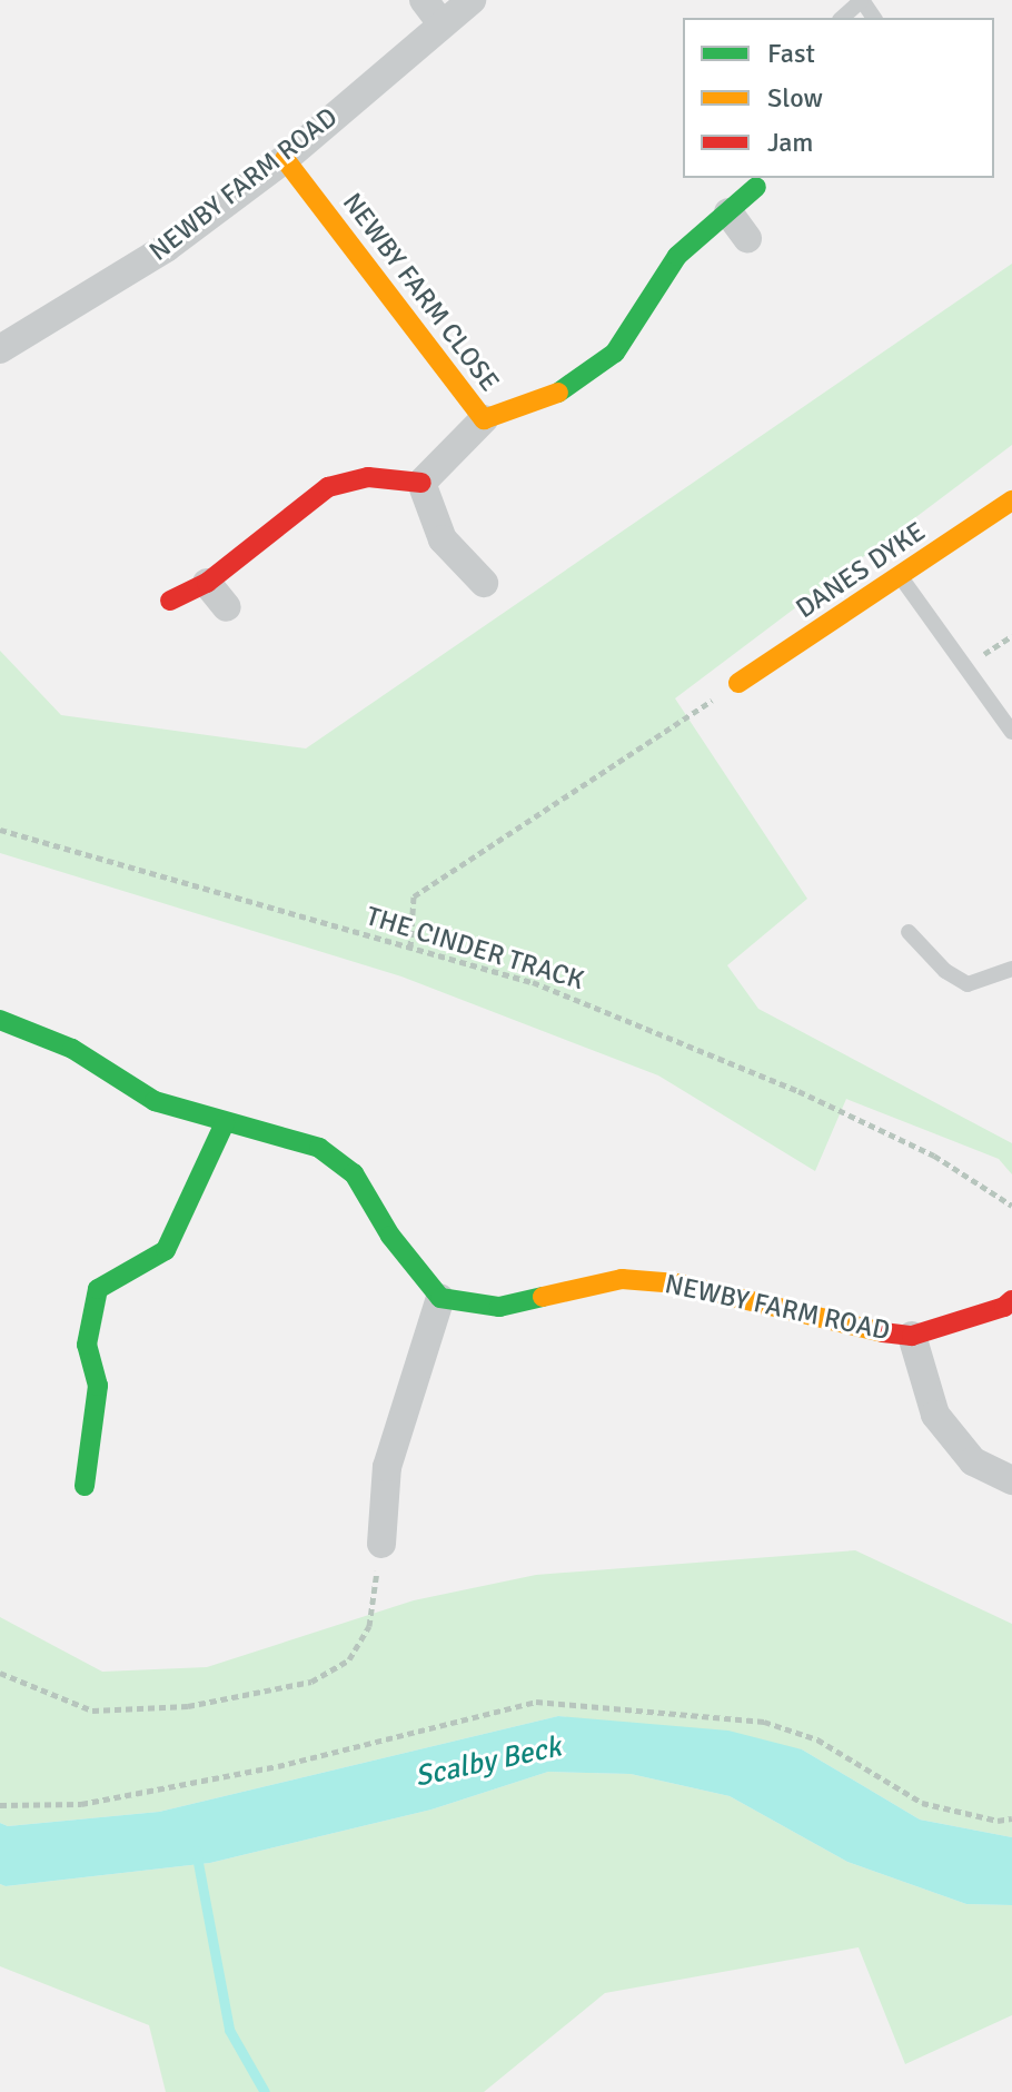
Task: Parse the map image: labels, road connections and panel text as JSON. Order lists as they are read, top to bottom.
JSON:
{
  "streets": {
    "street": ["NEWBY FARM ROAD", "NEWBY FARM CLOSE", "DANES DYKE"],
    "path": ["THE CINDER TRACK"]
  },
  "crossings": [
    ["NEWBY FARM ROAD", "NEWBY FARM CLOSE"]
  ],
  "water": ["Scalby Beck"],
  "legend": ["Fast", "Slow", "Jam"]
}
